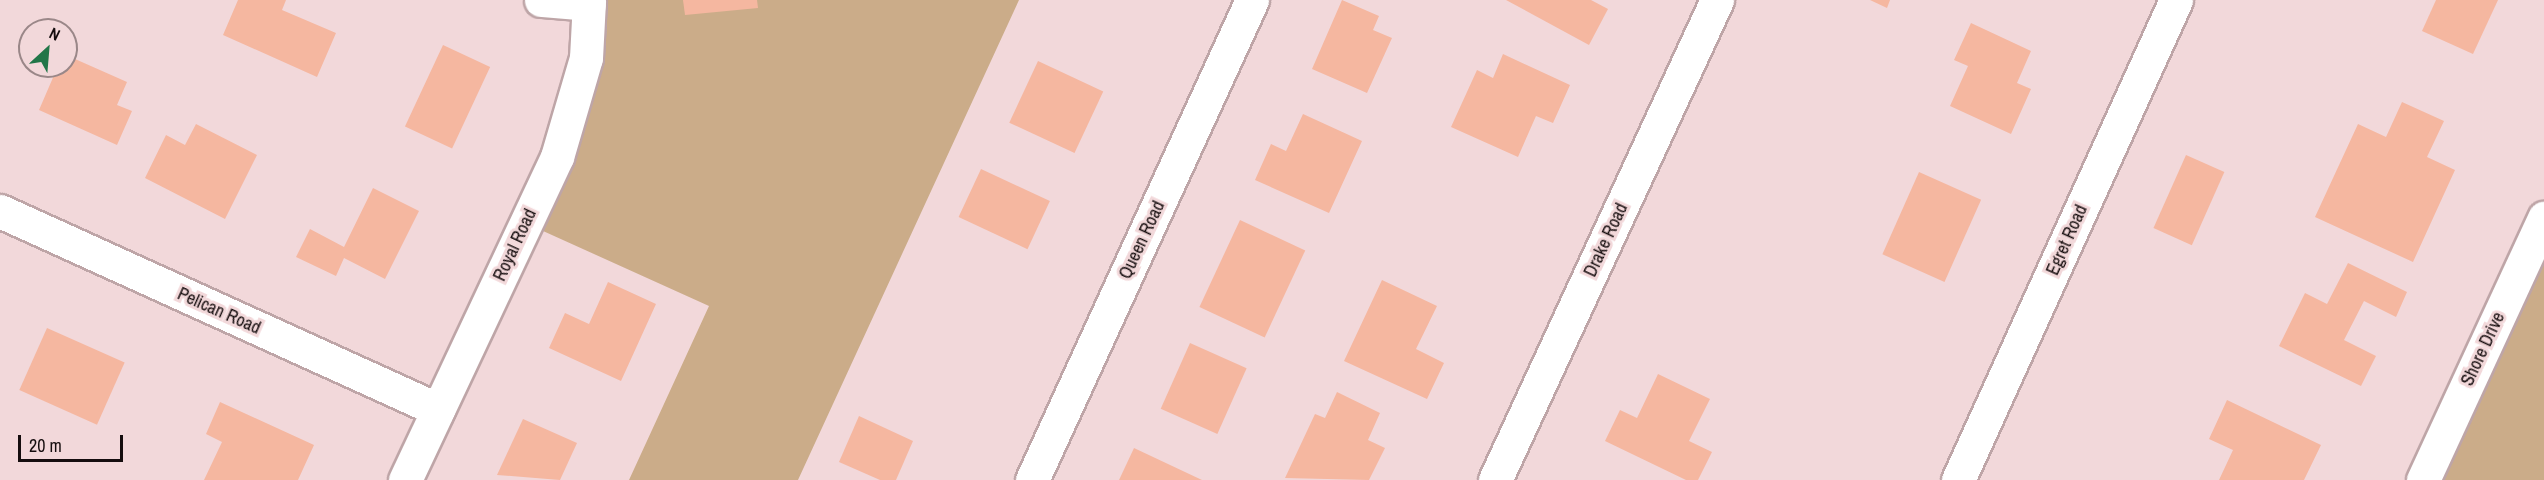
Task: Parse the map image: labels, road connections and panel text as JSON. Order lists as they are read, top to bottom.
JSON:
{
  "streets": {
    "street": [
      "Queen Road",
      "Drake Road",
      "Egret Road",
      "Royal Road",
      "Pelican Road",
      "Shore Drive"
    ]
  },
  "crossings": [
    ["Royal Road", "Pelican Road"]
  ],
  "scale_bar": "20 m",
  "north": "top right"
}
